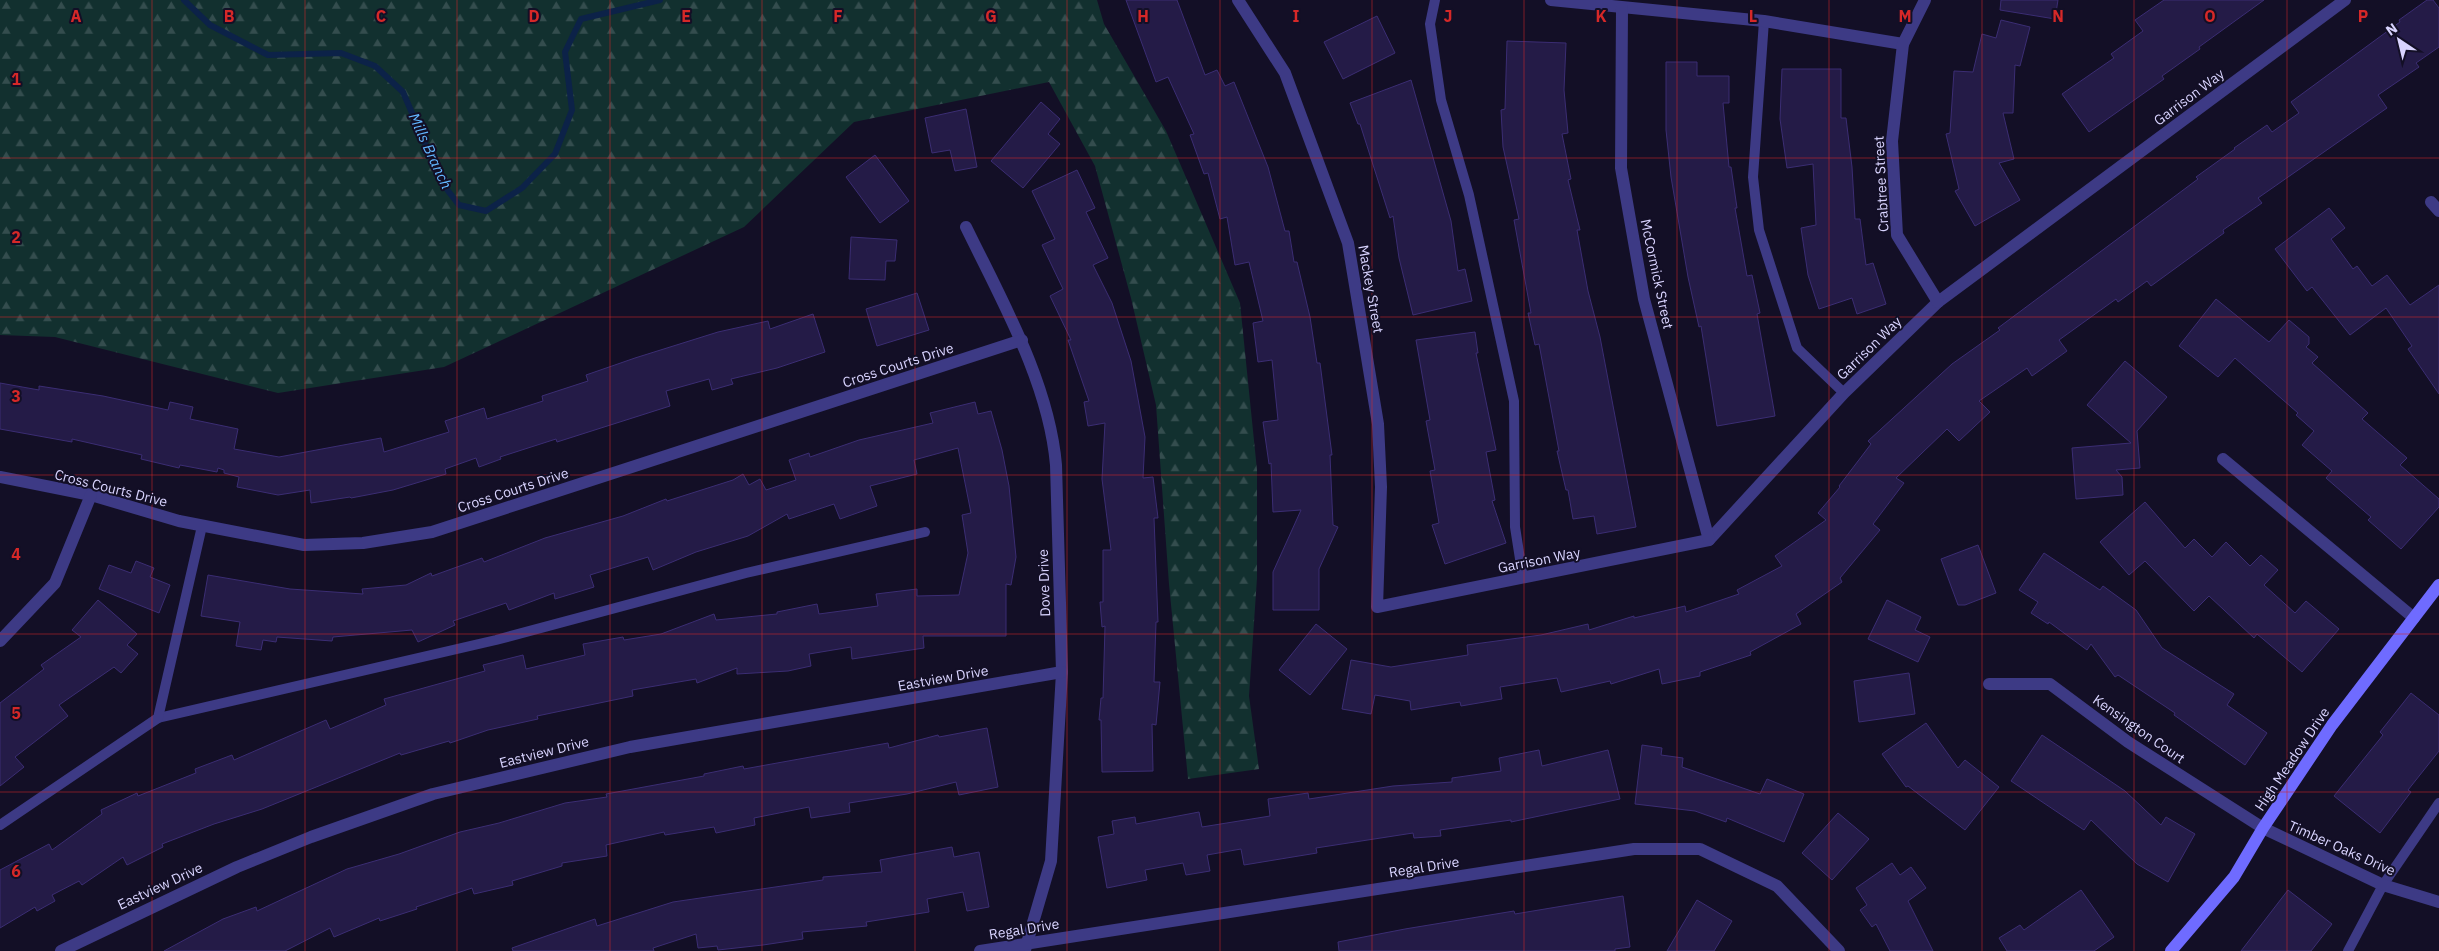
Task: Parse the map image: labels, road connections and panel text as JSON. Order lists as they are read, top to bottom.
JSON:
{
  "streets": {
    "street": [
      "Garrison Way",
      "Crabtree Street",
      "McCormick Street",
      "Mackey Street",
      "Cross Courts Drive",
      "Dove Drive",
      "Eastview Drive",
      "Kensington Court",
      "High Meadow Drive",
      "Timber Oaks Drive",
      "Regal Drive"
    ]
  },
  "crossings": [
    ["Garrison Way", "Crabtree Street"],
    ["Garrison Way", "McCormick Street"],
    ["Garrison Way", "Mackey Street"],
    ["Cross Courts Drive", "Dove Drive"],
    ["Dove Drive", "Eastview Drive"],
    ["Dove Drive", "Regal Drive"],
    ["Kensington Court", "High Meadow Drive"],
    ["Kensington Court", "Timber Oaks Drive"],
    ["High Meadow Drive", "Timber Oaks Drive"]
  ],
  "water": ["Mills Branch"],
  "north": "top left",
  "grid": {
    "columns": [
      "A",
      "B",
      "C",
      "D",
      "E",
      "F",
      "G",
      "H",
      "I",
      "J",
      "K",
      "L",
      "M",
      "N",
      "O",
      "P"
    ],
    "rows": [
      "1",
      "2",
      "3",
      "4",
      "5",
      "6"
    ]
  }
}
